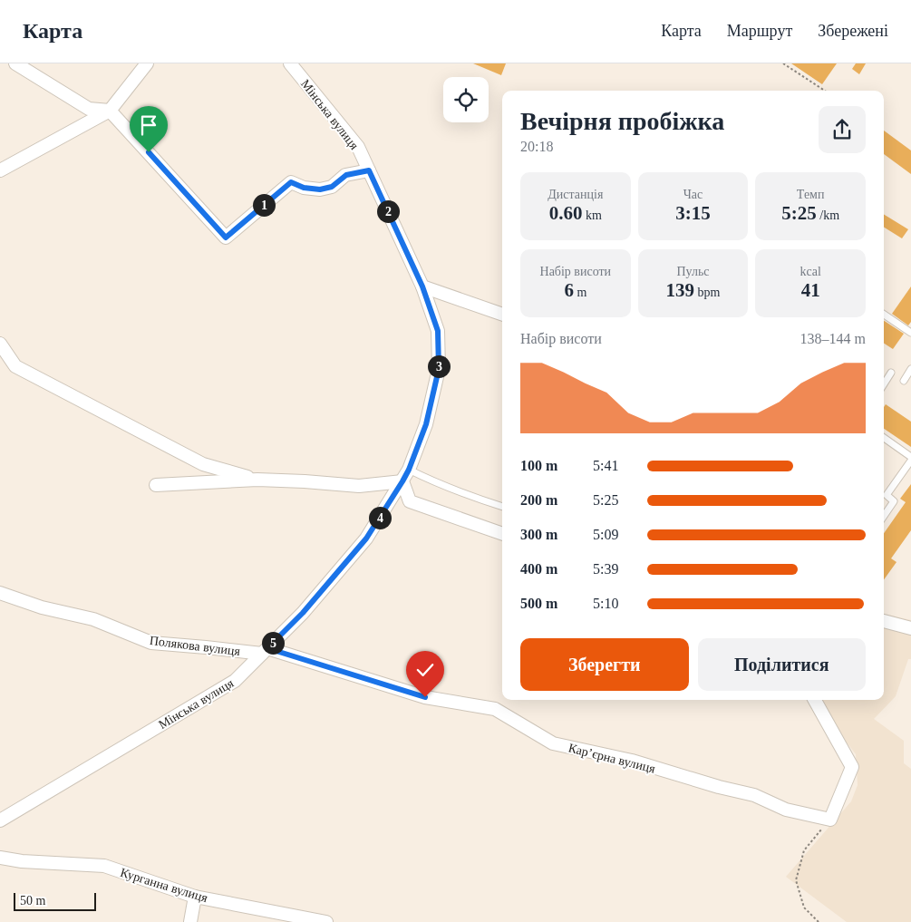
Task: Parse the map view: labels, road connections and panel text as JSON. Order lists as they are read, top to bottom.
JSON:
{
  "streets": {
    "street": [
      "Мінська вулиця",
      "Полякова вулиця",
      "Кар’єрна вулиця",
      "Курганна вулиця"
    ]
  },
  "crossings": [
    ["Мінська вулиця", "Полякова вулиця"],
    ["Мінська вулиця", "Кар’єрна вулиця"],
    ["Полякова вулиця", "Кар’єрна вулиця"]
  ],
  "scale_bar": "50 m",
  "page": {
    "header": "Карта",
    "nav": ["Карта", "Маршрут", "Збережені"],
    "heading": ["Вечірня пробіжка", "20:18"],
    "stats": [
      ["Дистанція", "0.60 km"],
      ["Час", "3:15"],
      ["Темп", "5:25 /km"],
      ["Набір висоти", "6 m"],
      ["Пульс", "139 bpm"],
      ["kcal", "41"]
    ],
    "pins": [
      "1",
      "2",
      "3",
      "4",
      "5"
    ],
    "chart": ["Набір висоти", "138–144 m"],
    "list": [
      {
        "name": "100 m",
        "note": "5:41"
      },
      {
        "name": "200 m",
        "note": "5:25"
      },
      {
        "name": "300 m",
        "note": "5:09"
      },
      {
        "name": "400 m",
        "note": "5:39"
      },
      {
        "name": "500 m",
        "note": "5:10"
      }
    ],
    "buttons": ["Зберегти", "Поділитися"],
    "scale": "50 m"
  }
}
